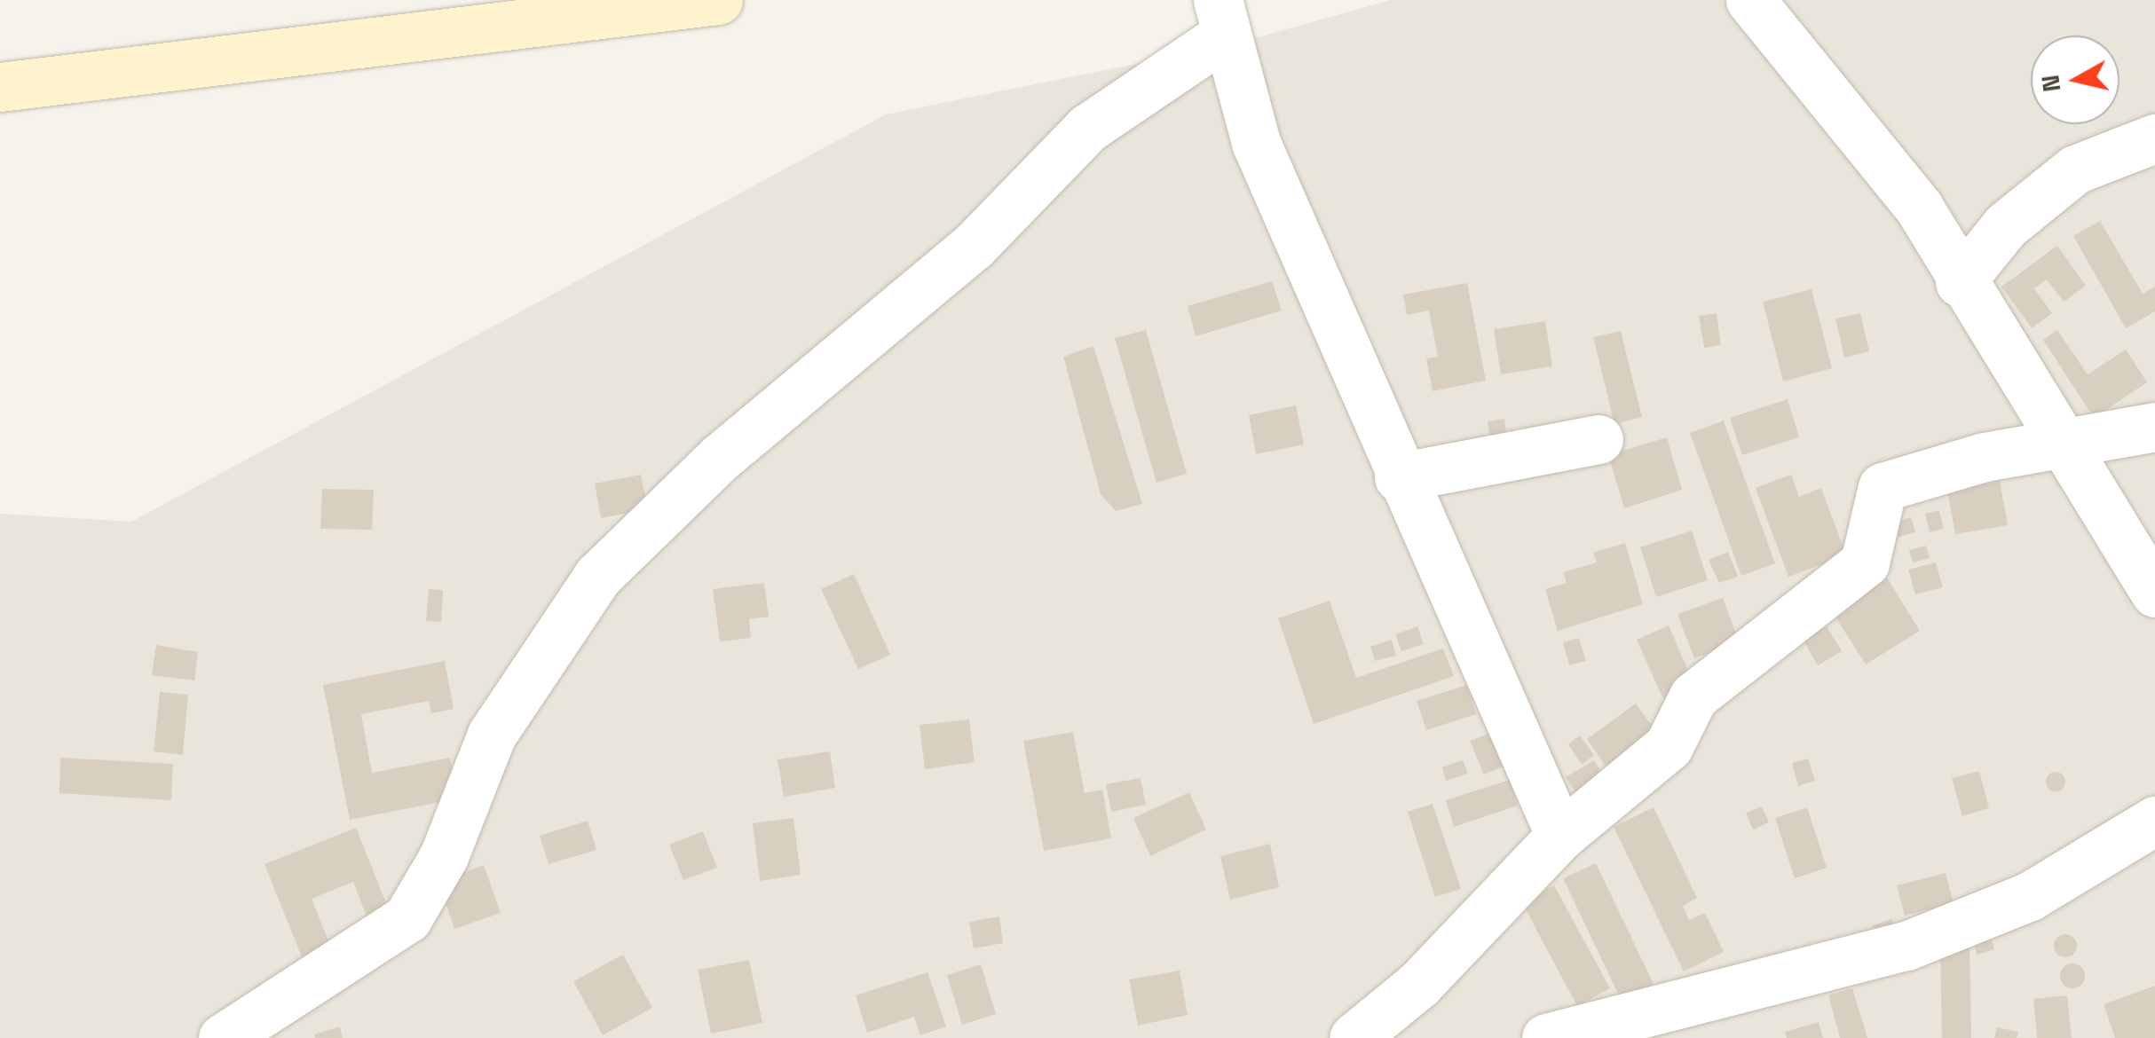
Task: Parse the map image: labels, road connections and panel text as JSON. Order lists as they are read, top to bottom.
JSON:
{
  "north": "left"
}
